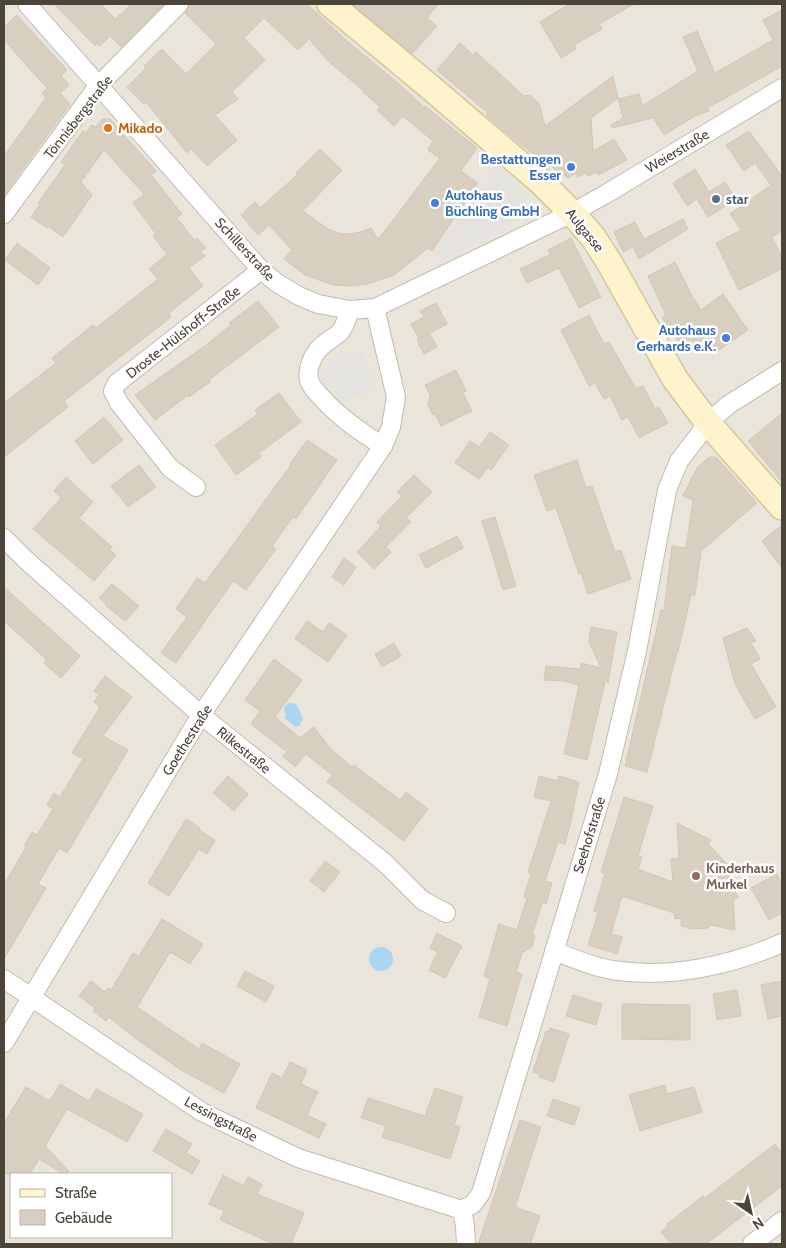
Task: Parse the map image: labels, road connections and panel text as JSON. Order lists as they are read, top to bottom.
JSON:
{
  "streets": {
    "main road": ["Aulgasse"],
    "street": [
      "Tönnisbergstraße",
      "Weierstraße",
      "Schillerstraße",
      "Droste-Hülshoff-Straße",
      "Goethestraße",
      "Rilkestraße",
      "Seehofstraße",
      "Lessingstraße"
    ]
  },
  "crossings": [
    ["Tönnisbergstraße", "Schillerstraße"],
    ["Weierstraße", "Aulgasse"],
    ["Weierstraße", "Schillerstraße"],
    ["Aulgasse", "Schillerstraße"],
    ["Aulgasse", "Seehofstraße"],
    ["Schillerstraße", "Droste-Hülshoff-Straße"],
    ["Schillerstraße", "Goethestraße"],
    ["Goethestraße", "Rilkestraße"],
    ["Goethestraße", "Lessingstraße"],
    ["Seehofstraße", "Lessingstraße"]
  ],
  "places": [
    "Mikado",
    "Bestattungen Esser",
    "star",
    "Autohaus Büchling GmbH",
    "Autohaus Gerhards e.K.",
    "Kinderhaus Murkel"
  ],
  "legend": ["Straße", "Gebäude"],
  "north": "bottom right"
}
